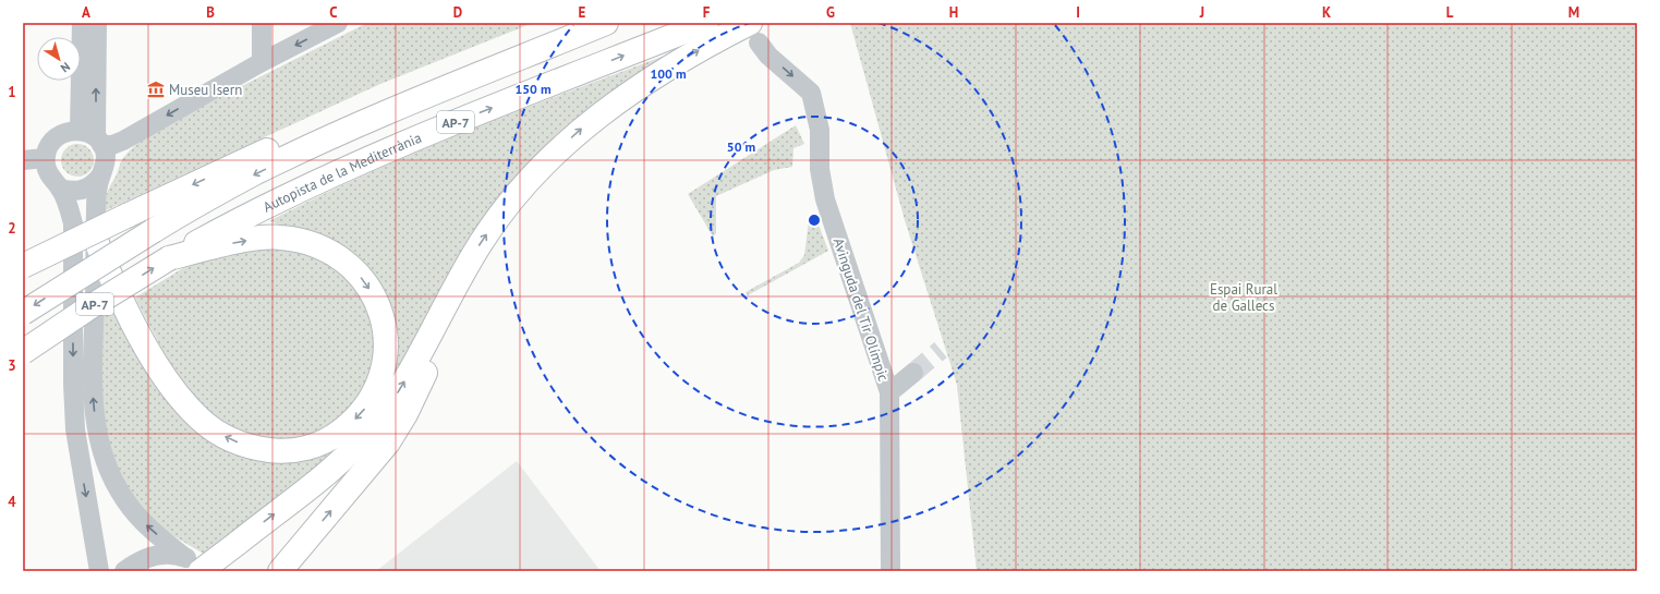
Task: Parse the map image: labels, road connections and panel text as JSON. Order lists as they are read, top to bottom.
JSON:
{
  "streets": {
    "highway": ["AP-7", "Autopista de la Mediterrània"],
    "street": ["Avinguda del Tir Olímpic"]
  },
  "one_way": ["Avinguda del Tir Olímpic"],
  "parks": ["Espai Rural de Gallecs"],
  "places": {
    "museum": ["Museu Isern"]
  },
  "north": "bottom right",
  "grid": {
    "columns": [
      "A",
      "B",
      "C",
      "D",
      "E",
      "F",
      "G",
      "H",
      "I",
      "J",
      "K",
      "L",
      "M"
    ],
    "rows": [
      "1",
      "2",
      "3",
      "4"
    ]
  },
  "rings": ["100 m", "150 m", "50 m"]
}
